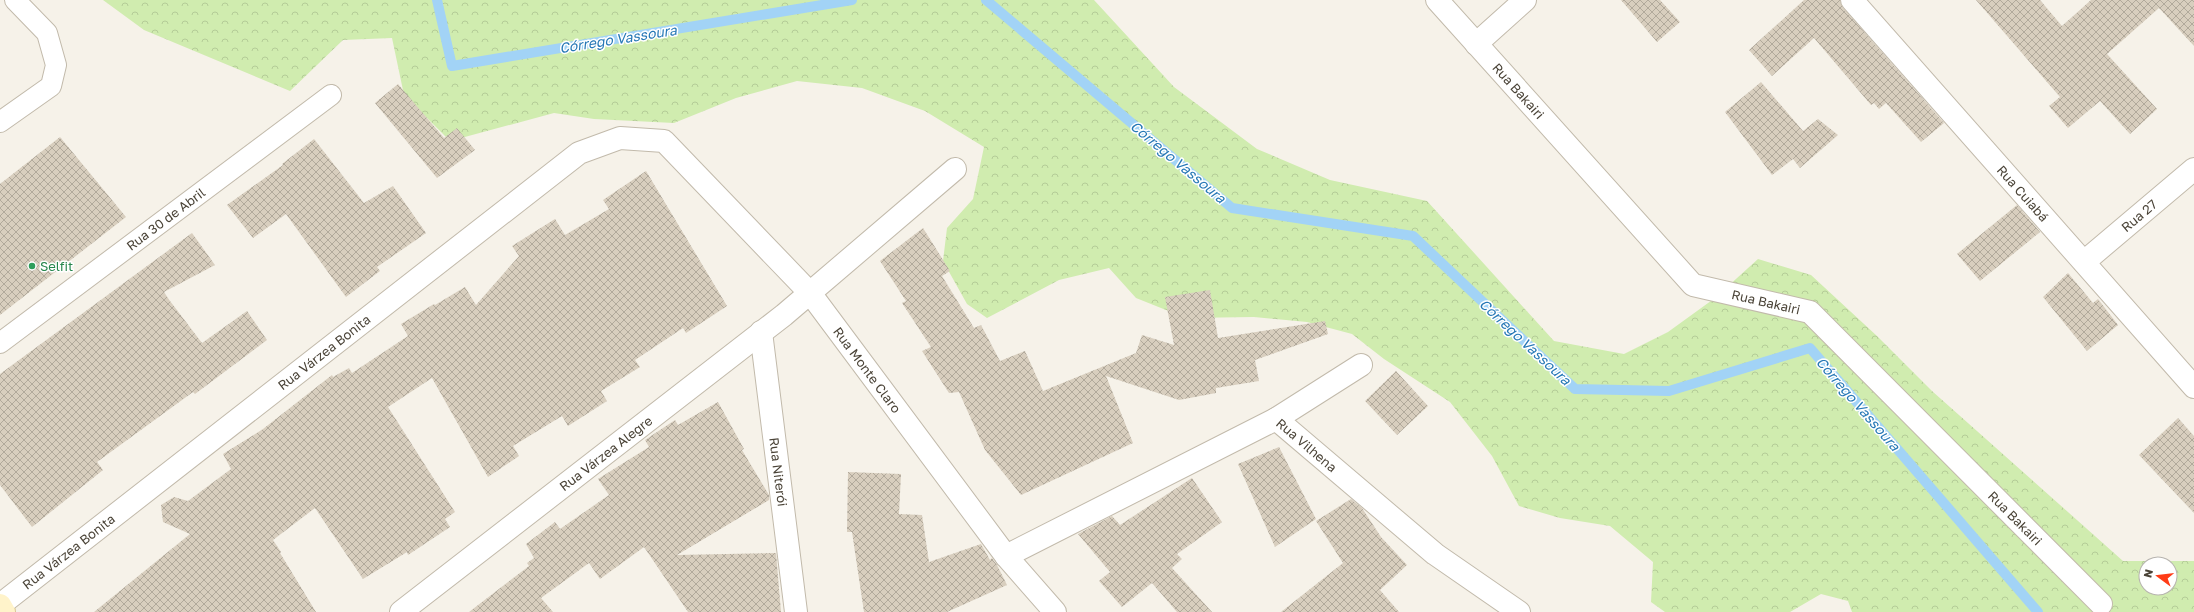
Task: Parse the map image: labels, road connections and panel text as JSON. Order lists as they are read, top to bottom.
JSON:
{
  "streets": {
    "street": [
      "Rua Bakairi",
      "Rua Cuiabá",
      "Rua 27",
      "Rua Várzea Bonita",
      "Rua Monte Claro",
      "Rua Vilhena",
      "Rua Várzea Alegre",
      "Rua Niterói"
    ],
    "lane": ["Rua 30 de Abril"]
  },
  "crossings": [
    ["Rua Cuiabá", "Rua 27"],
    ["Rua Várzea Bonita", "Rua Monte Claro"],
    ["Rua Monte Claro", "Rua Vilhena"],
    ["Rua Monte Claro", "Rua Várzea Alegre"],
    ["Rua Várzea Alegre", "Rua Niterói"]
  ],
  "water": ["Córrego Vassoura"],
  "places": ["Selfit"],
  "north": "left"
}
